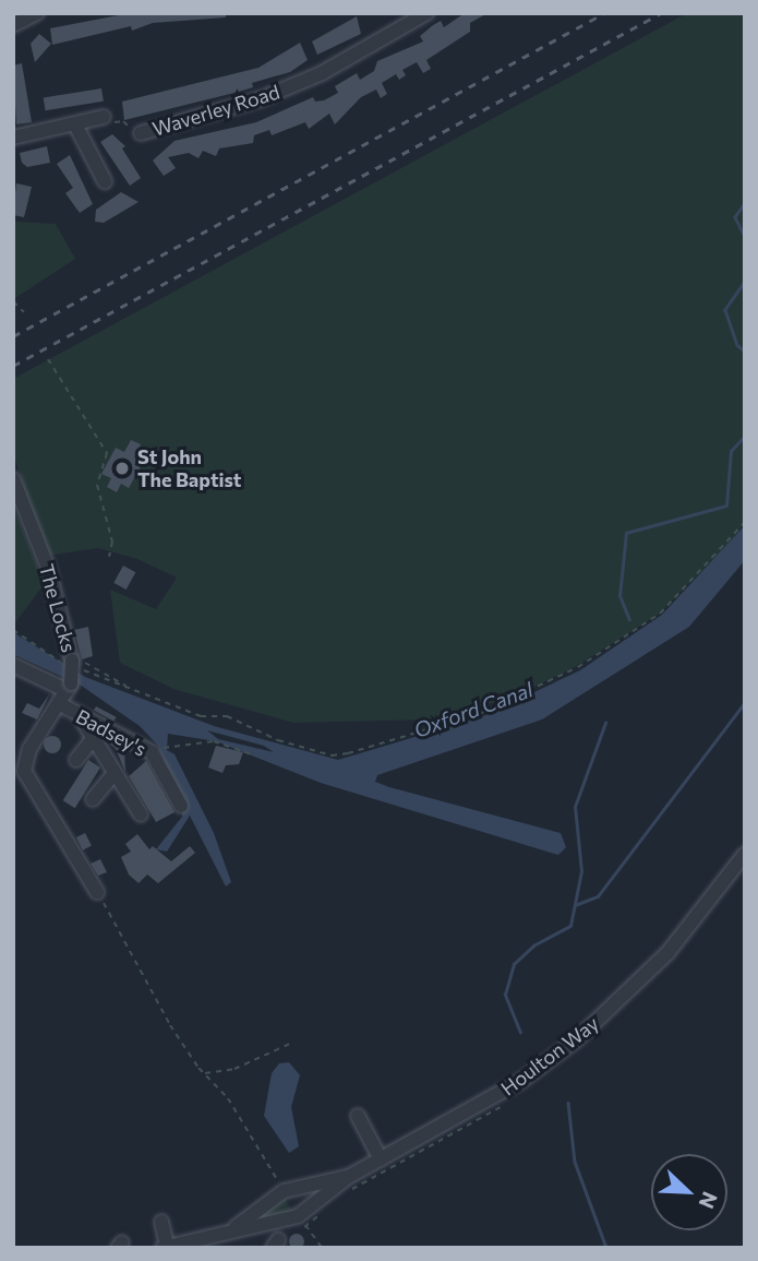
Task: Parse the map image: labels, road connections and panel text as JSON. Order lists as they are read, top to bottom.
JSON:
{
  "streets": {
    "street": [
      "Waverley Road",
      "The Locks",
      "Badsey's",
      "Houlton Way"
    ]
  },
  "water": ["Oxford Canal"],
  "places": ["St John The Baptist"],
  "north": "bottom right"
}
